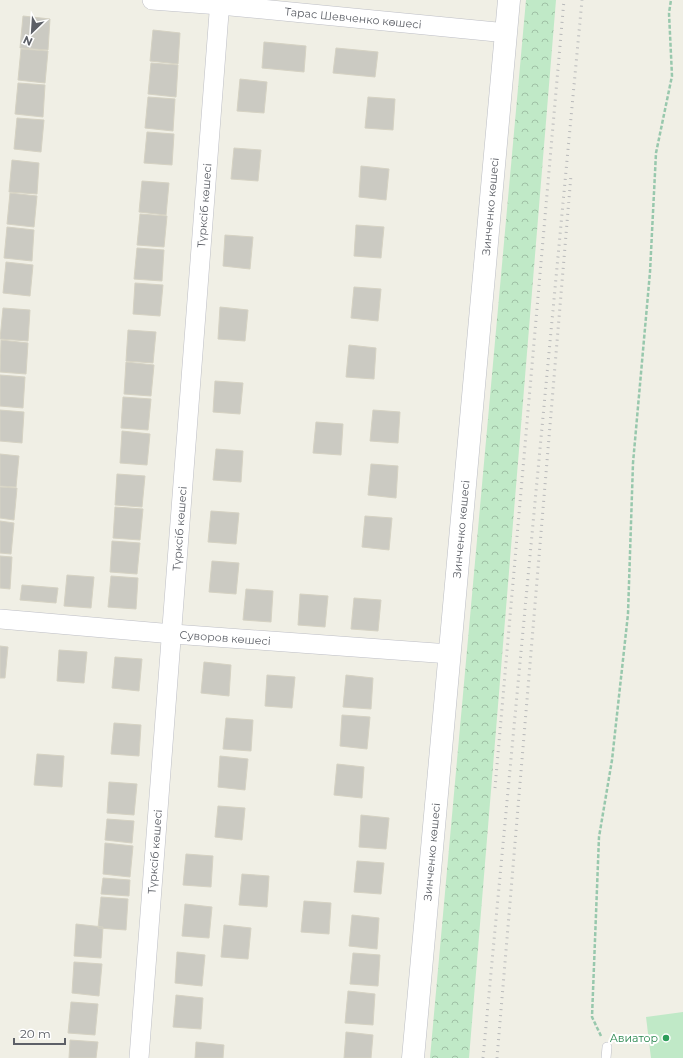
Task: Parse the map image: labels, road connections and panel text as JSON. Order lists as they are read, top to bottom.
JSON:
{
  "streets": {
    "main road": ["Зинченко көшесі"],
    "street": ["Тарас Шевченко көшесі", "Түрксіб көшесі", "Суворов көшесі"]
  },
  "crossings": [
    ["Тарас Шевченко көшесі", "Түрксіб көшесі"],
    ["Тарас Шевченко көшесі", "Зинченко көшесі"],
    ["Түрксіб көшесі", "Суворов көшесі"],
    ["Зинченко көшесі", "Суворов көшесі"]
  ],
  "places": ["Авиатор"],
  "scale_bar": "20 m",
  "north": "bottom left"
}
